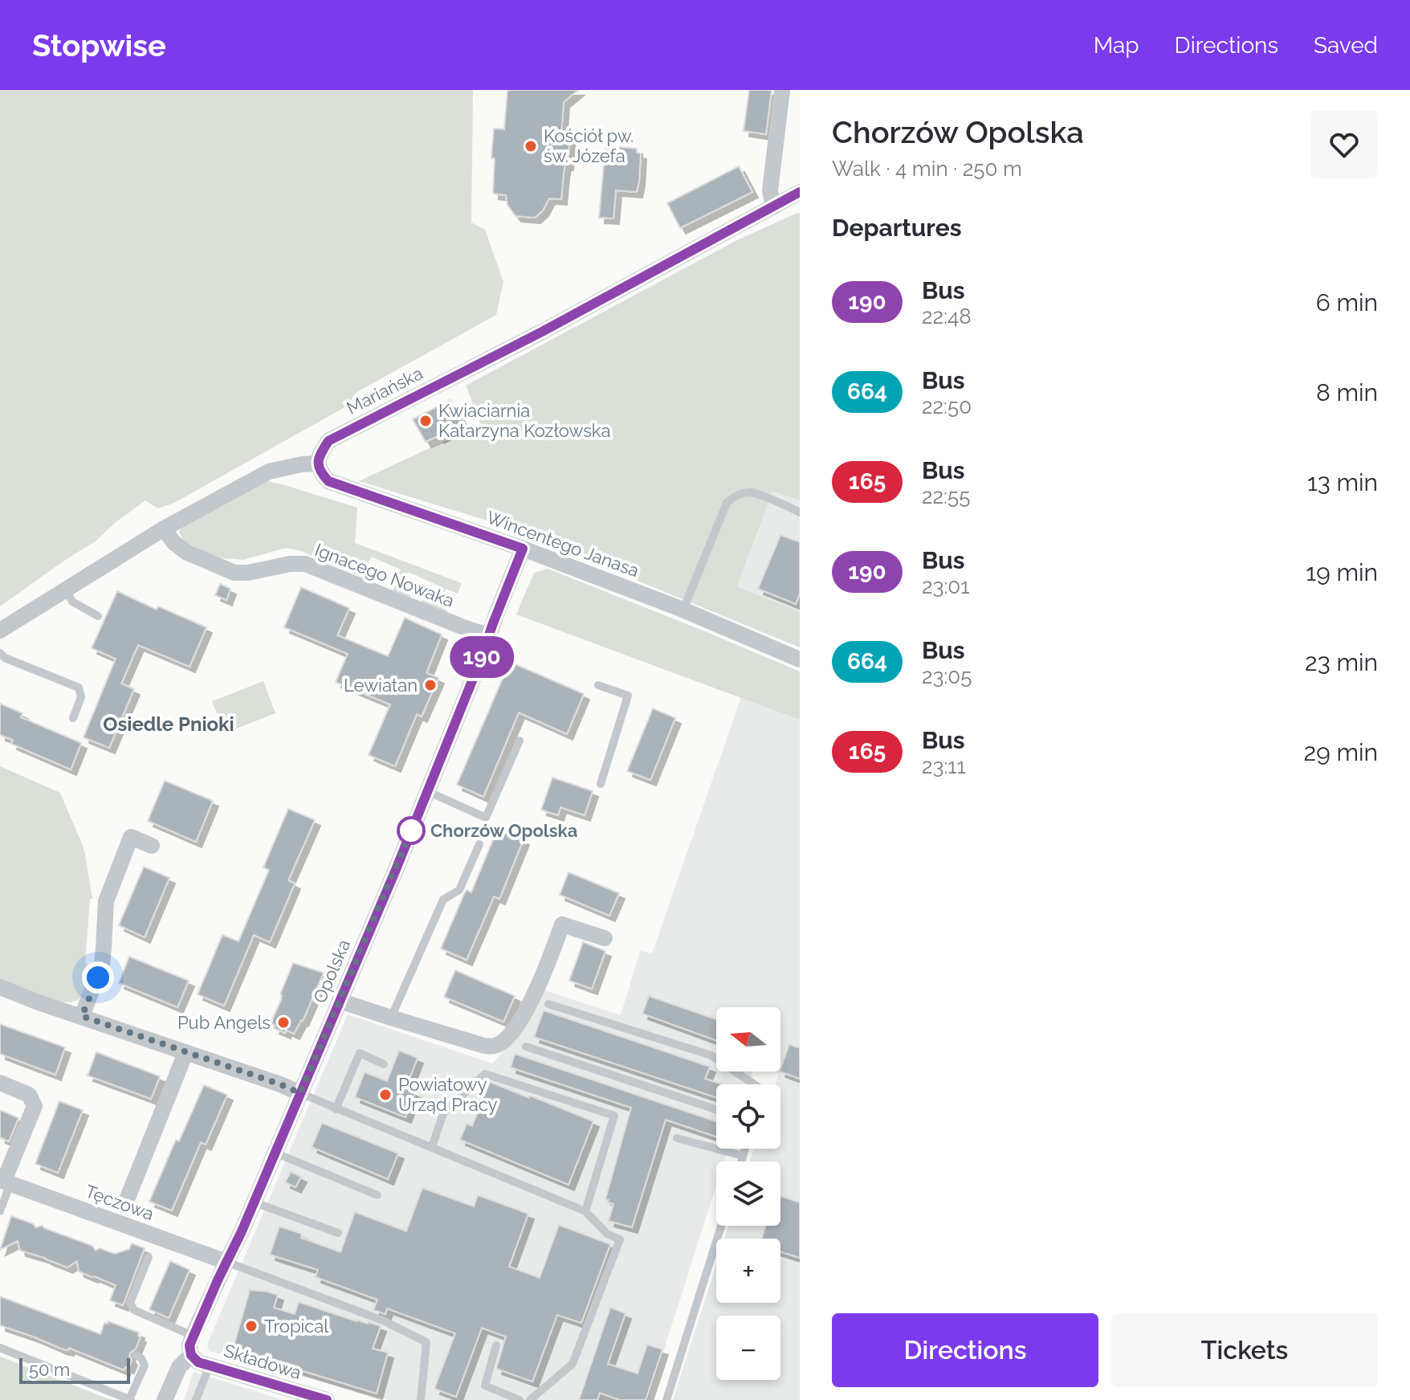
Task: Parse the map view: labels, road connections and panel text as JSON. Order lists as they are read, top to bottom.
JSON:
{
  "streets": {
    "street": [
      "Mariańska",
      "Wincentego Janasa",
      "Ignacego Nowaka",
      "Opolska",
      "Tęczowa",
      "Składowa"
    ]
  },
  "crossings": [
    ["Mariańska", "Wincentego Janasa"],
    ["Wincentego Janasa", "Opolska"],
    ["Ignacego Nowaka", "Opolska"],
    ["Opolska", "Tęczowa"],
    ["Opolska", "Składowa"]
  ],
  "districts": ["Osiedle Pnioki"],
  "places": [
    "Kościół pw. św. Józefa",
    "Kwiaciarnia Katarzyna Kozłowska",
    "Lewiatan",
    "Chorzów Opolska",
    "Pub Angels",
    "Powiatowy Urząd Pracy",
    "Tropical"
  ],
  "lines": ["bus line 190"],
  "scale_bar": "50 m",
  "north": "left",
  "page": {
    "header": "Stopwise",
    "nav": ["Map", "Directions", "Saved"],
    "on_map": "190",
    "heading": [
      ["Chorzów Opolska", "Walk · 4 min · 250 m"],
      "Departures"
    ],
    "list": [
      {
        "mark": "190",
        "name": "Bus",
        "note": "22:48",
        "value": "6 min"
      },
      {
        "mark": "664",
        "name": "Bus",
        "note": "22:50",
        "value": "8 min"
      },
      {
        "mark": "165",
        "name": "Bus",
        "note": "22:55",
        "value": "13 min"
      },
      {
        "mark": "190",
        "name": "Bus",
        "note": "23:01",
        "value": "19 min"
      },
      {
        "mark": "664",
        "name": "Bus",
        "note": "23:05",
        "value": "23 min"
      },
      {
        "mark": "165",
        "name": "Bus",
        "note": "23:11",
        "value": "29 min"
      }
    ],
    "map_buttons": ["+", "−"],
    "buttons": ["Directions", "Tickets"],
    "scale": "50 m"
  }
}
